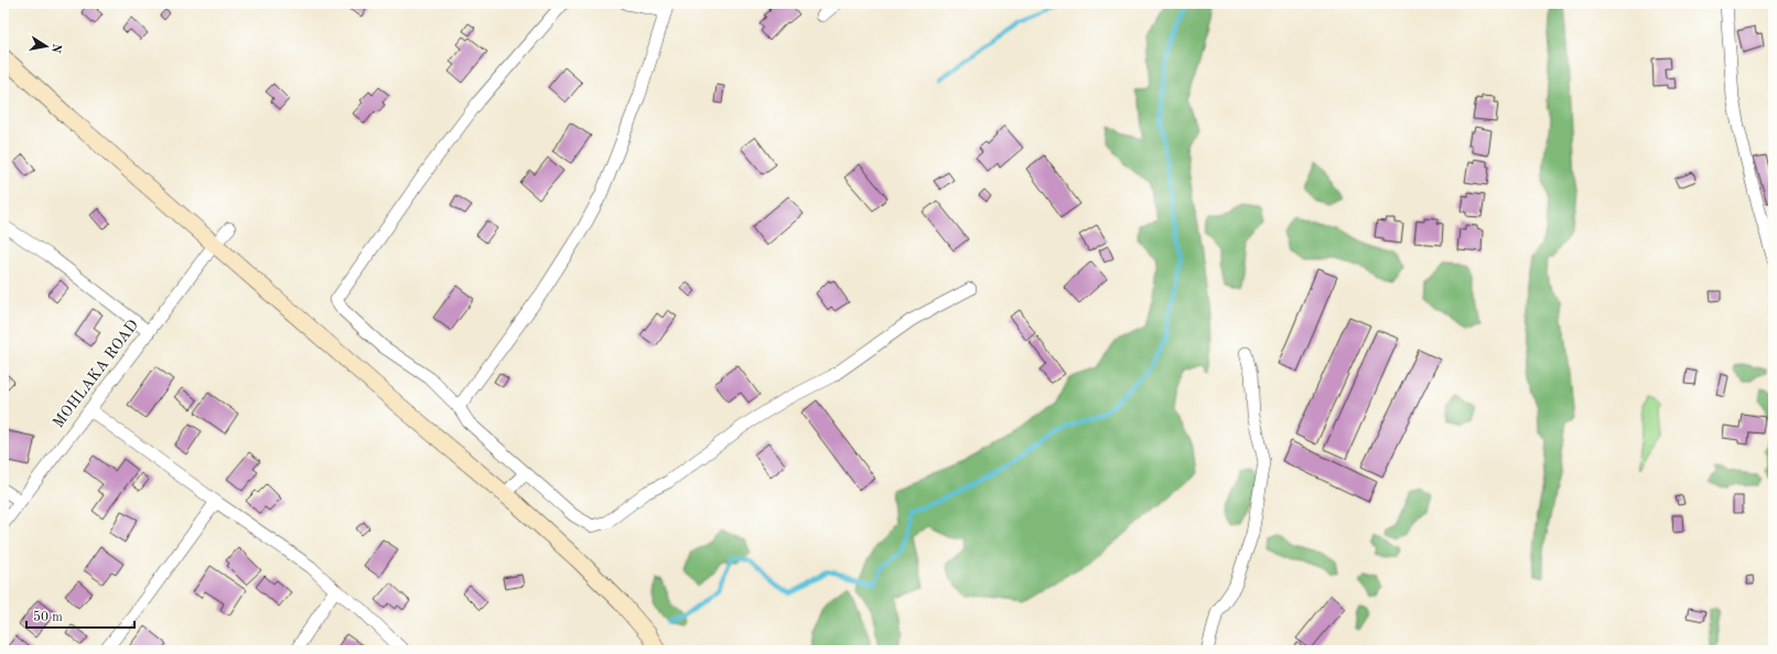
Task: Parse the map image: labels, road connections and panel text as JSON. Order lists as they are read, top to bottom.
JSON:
{
  "streets": {
    "street": ["MOHLAKA ROAD"]
  },
  "scale_bar": "50 m",
  "north": "right"
}
